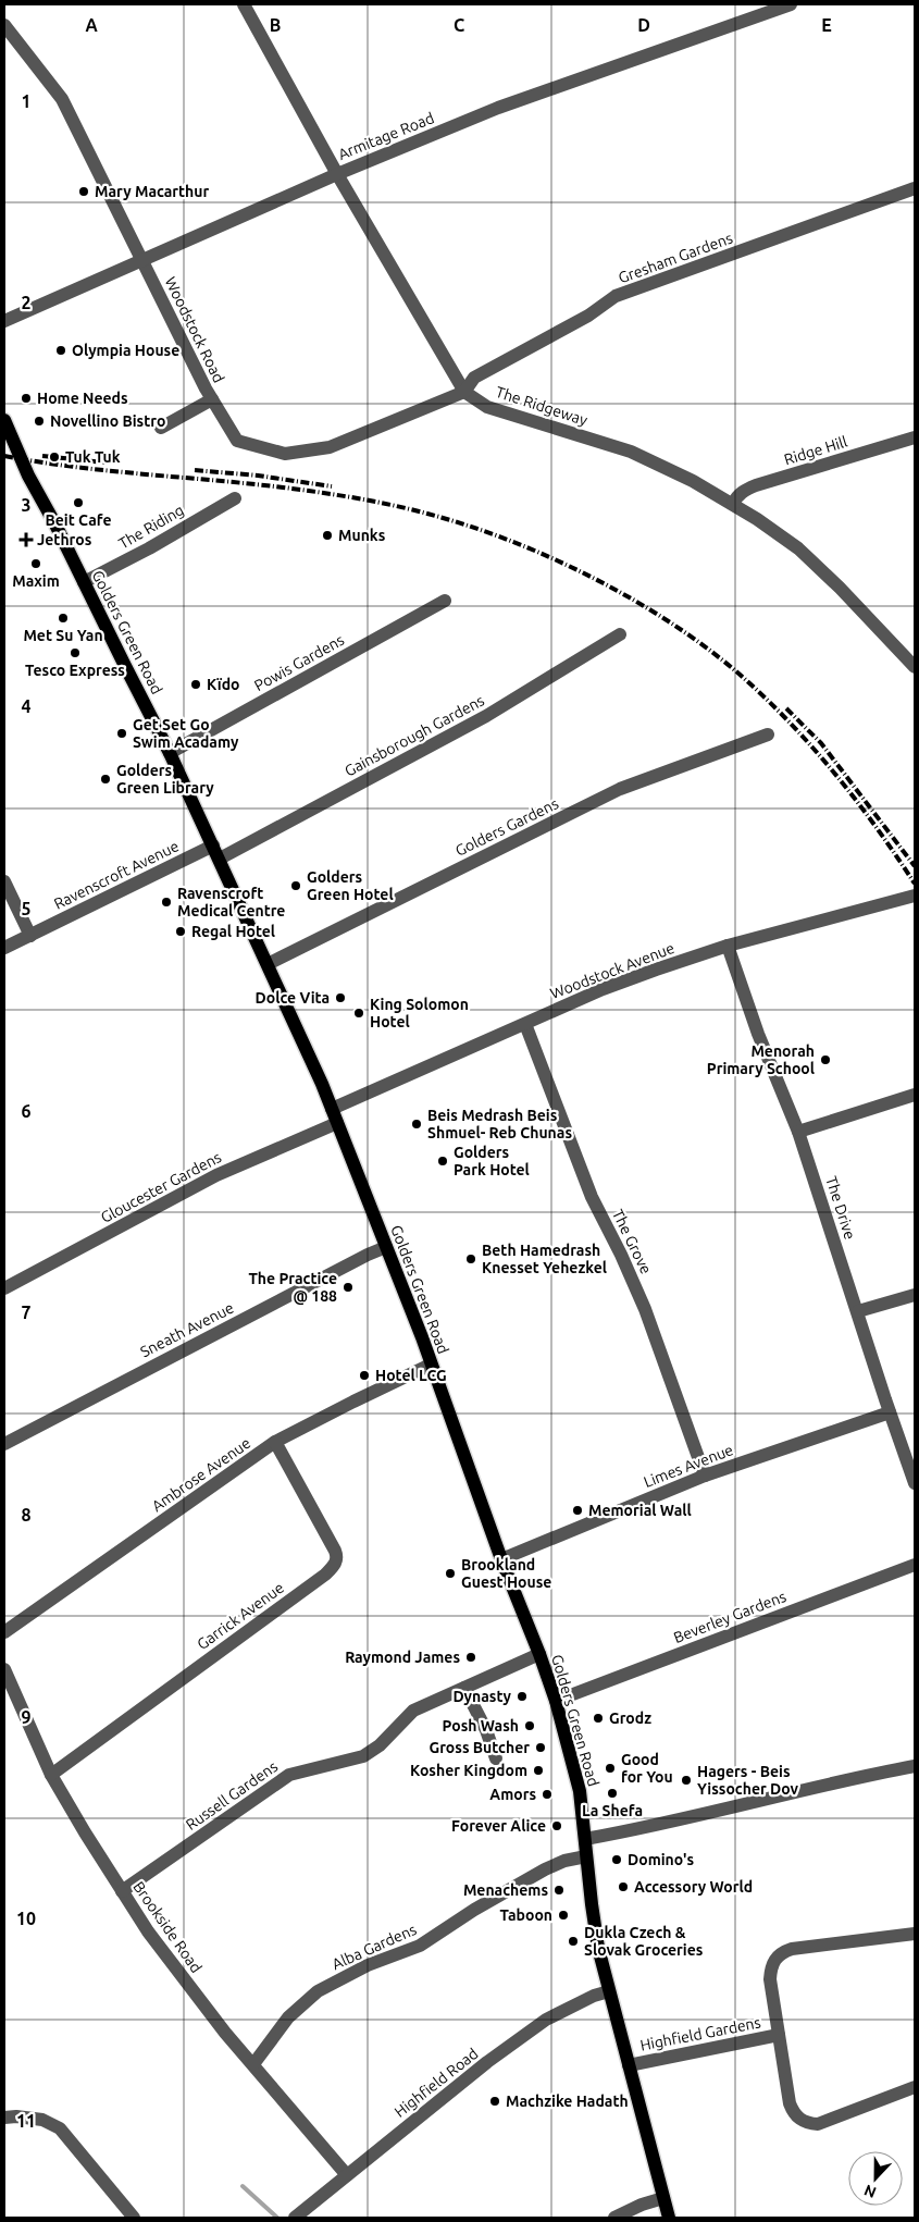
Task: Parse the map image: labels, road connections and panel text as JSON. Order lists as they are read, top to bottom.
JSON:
{
  "streets": {
    "main road": ["Golders Green Road"],
    "street": [
      "Armitage Road",
      "Gresham Gardens",
      "Woodstock Road",
      "The Ridgeway",
      "Ridge Hill",
      "The Riding",
      "Powis Gardens",
      "Gainsborough Gardens",
      "Golders Gardens",
      "Ravenscroft Avenue",
      "Woodstock Avenue",
      "Gloucester Gardens",
      "The Drive",
      "The Grove",
      "Sneath Avenue",
      "Limes Avenue",
      "Ambrose Avenue",
      "Garrick Avenue",
      "Beverley Gardens",
      "Russell Gardens",
      "Brookside Road",
      "Alba Gardens",
      "Highfield Gardens",
      "Highfield Road"
    ]
  },
  "crossings": [
    ["Armitage Road", "Woodstock Road"],
    ["Armitage Road", "The Ridgeway"],
    ["Gresham Gardens", "Woodstock Road"],
    ["Gresham Gardens", "The Ridgeway"],
    ["Woodstock Road", "The Ridgeway"],
    ["The Ridgeway", "Ridge Hill"],
    ["The Riding", "Golders Green Road"],
    ["Golders Green Road", "Powis Gardens"],
    ["Golders Green Road", "Gainsborough Gardens"],
    ["Golders Green Road", "Golders Gardens"],
    ["Golders Green Road", "Ravenscroft Avenue"],
    ["Golders Green Road", "Woodstock Avenue"],
    ["Golders Green Road", "Gloucester Gardens"],
    ["Golders Green Road", "Sneath Avenue"],
    ["Golders Green Road", "Limes Avenue"],
    ["Golders Green Road", "Ambrose Avenue"],
    ["Golders Green Road", "Beverley Gardens"],
    ["Golders Green Road", "Russell Gardens"],
    ["Golders Green Road", "Alba Gardens"],
    ["Golders Green Road", "Highfield Gardens"],
    ["Golders Green Road", "Highfield Road"],
    ["Woodstock Avenue", "The Drive"],
    ["Woodstock Avenue", "The Grove"],
    ["The Drive", "Limes Avenue"],
    ["The Grove", "Limes Avenue"],
    ["Ambrose Avenue", "Garrick Avenue"],
    ["Garrick Avenue", "Brookside Road"],
    ["Russell Gardens", "Brookside Road"],
    ["Brookside Road", "Alba Gardens"],
    ["Brookside Road", "Highfield Road"]
  ],
  "places": {
    "other": [
      "Mary Macarthur",
      "Olympia House",
      "Home Needs",
      "Novellino Bistro",
      "Tuk Tuk",
      "Beit Cafe",
      "Munks",
      "Maxim",
      "Met Su Yan",
      "Tesco Express",
      "Kïdo",
      "Get Set Go Swim Acadamy",
      "Golders Green Library",
      "Golders Green Hotel",
      "Ravenscroft Medical Centre",
      "Regal Hotel",
      "Dolce Vita",
      "King Solomon Hotel",
      "Menorah Primary School",
      "Beis Medrash Beis Shmuel- Reb Chunas",
      "Golders Park Hotel",
      "Beth Hamedrash Knesset Yehezkel",
      "The Practice @ 188",
      "Hotel LCG",
      "Memorial Wall",
      "Brookland Guest House",
      "Raymond James",
      "Dynasty",
      "Grodz",
      "Posh Wash",
      "Gross Butcher",
      "Good for You",
      "Kosher Kingdom",
      "Hagers - Beis Yissocher Dov",
      "La Shefa",
      "Amors",
      "Forever Alice",
      "Domino's",
      "Accessory World",
      "Menachems",
      "Taboon",
      "Dukla Czech & Slovak Groceries",
      "Machzike Hadath"
    ],
    "health": ["Jethros"]
  },
  "north": "bottom",
  "grid": {
    "columns": [
      "A",
      "B",
      "C",
      "D",
      "E"
    ],
    "rows": [
      "1",
      "2",
      "3",
      "4",
      "5",
      "6",
      "7",
      "8",
      "9",
      "10",
      "11"
    ]
  }
}
